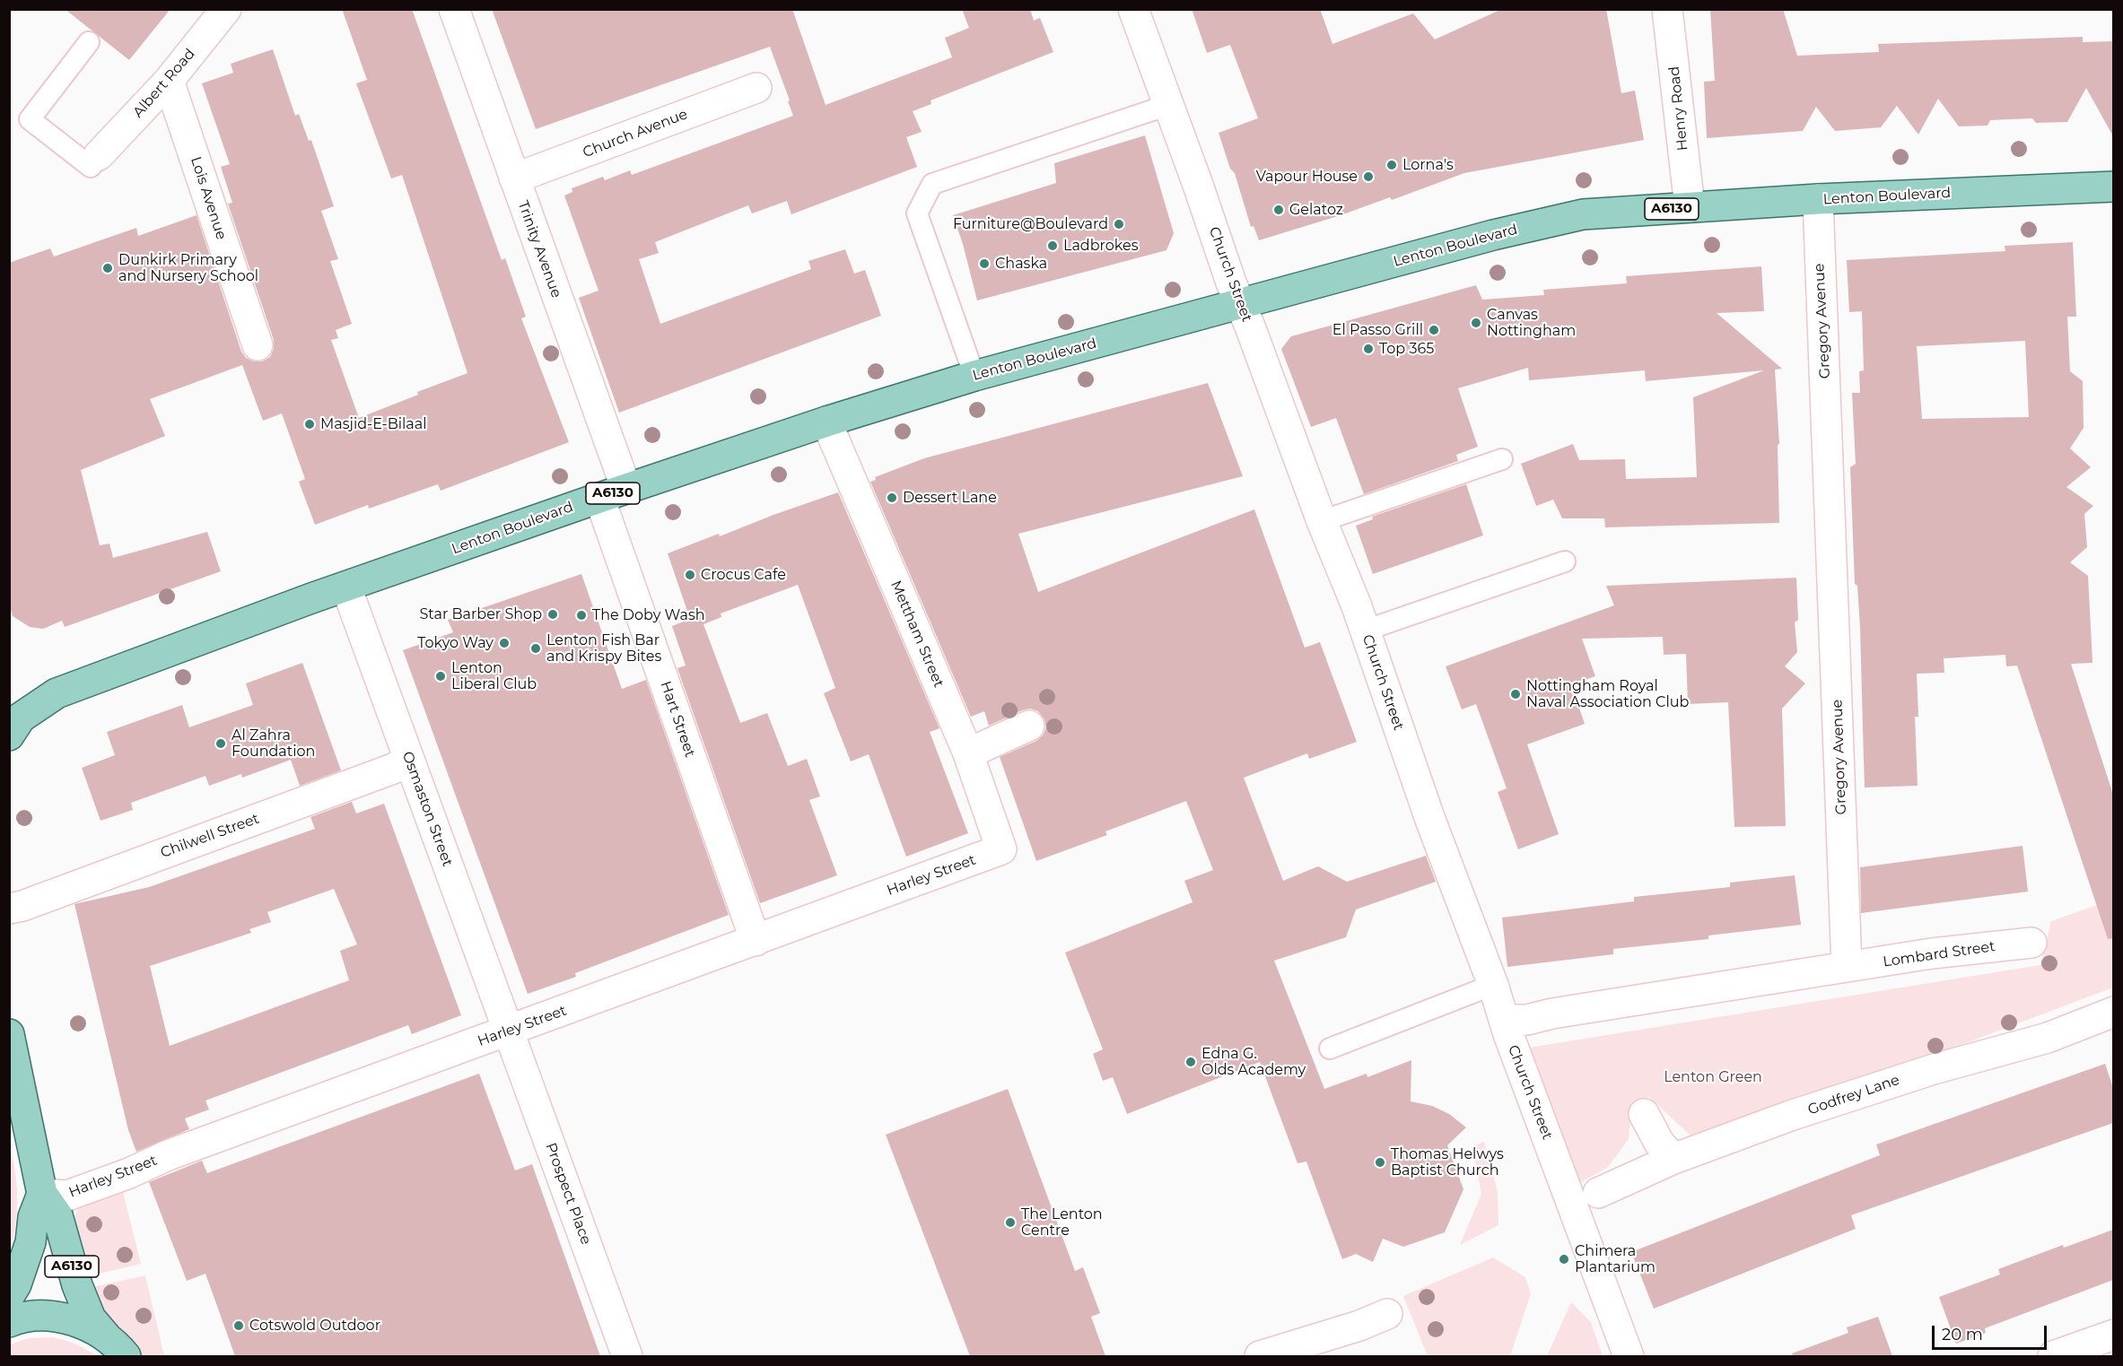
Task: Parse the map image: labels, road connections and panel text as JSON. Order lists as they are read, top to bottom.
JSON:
{
  "streets": {
    "main road": ["Lenton Boulevard", "A6130"],
    "street": [
      "Albert Road",
      "Henry Road",
      "Church Avenue",
      "Lois Avenue",
      "Trinity Avenue",
      "Church Street",
      "Gregory Avenue",
      "Mettham Street",
      "Hart Street",
      "Osmaston Street",
      "Chilwell Street",
      "Harley Street",
      "Lombard Street",
      "Godfrey Lane",
      "Prospect Place"
    ]
  },
  "crossings": [
    ["Albert Road", "Lois Avenue"],
    ["Henry Road", "Lenton Boulevard"],
    ["Church Avenue", "Trinity Avenue"],
    ["Lenton Boulevard", "Trinity Avenue"],
    ["Lenton Boulevard", "Church Street"],
    ["Lenton Boulevard", "Gregory Avenue"],
    ["Lenton Boulevard", "Mettham Street"],
    ["Lenton Boulevard", "Hart Street"],
    ["Lenton Boulevard", "Osmaston Street"],
    ["A6130", "Harley Street"],
    ["Trinity Avenue", "Hart Street"],
    ["Gregory Avenue", "Lombard Street"],
    ["Mettham Street", "Harley Street"],
    ["Hart Street", "Harley Street"],
    ["Osmaston Street", "Chilwell Street"],
    ["Osmaston Street", "Harley Street"],
    ["Osmaston Street", "Prospect Place"],
    ["Harley Street", "Prospect Place"]
  ],
  "parks": ["Lenton Green"],
  "places": [
    "Lorna's",
    "Vapour House",
    "Gelatoz",
    "Furniture@Boulevard",
    "Ladbrokes",
    "Chaska",
    "Dunkirk Primary and Nursery School",
    "Canvas Nottingham",
    "El Passo Grill",
    "Top 365",
    "Masjid-E-Bilaal",
    "Dessert Lane",
    "Crocus Cafe",
    "Star Barber Shop",
    "The Doby Wash",
    "Tokyo Way",
    "Lenton Fish Bar and Krispy Bites",
    "Lenton Liberal Club",
    "Nottingham Royal Naval Association Club",
    "Al Zahra Foundation",
    "Edna G. Olds Academy",
    "Thomas Helwys Baptist Church",
    "The Lenton Centre",
    "Chimera Plantarium",
    "Cotswold Outdoor"
  ],
  "scale_bar": "20 m"
}
